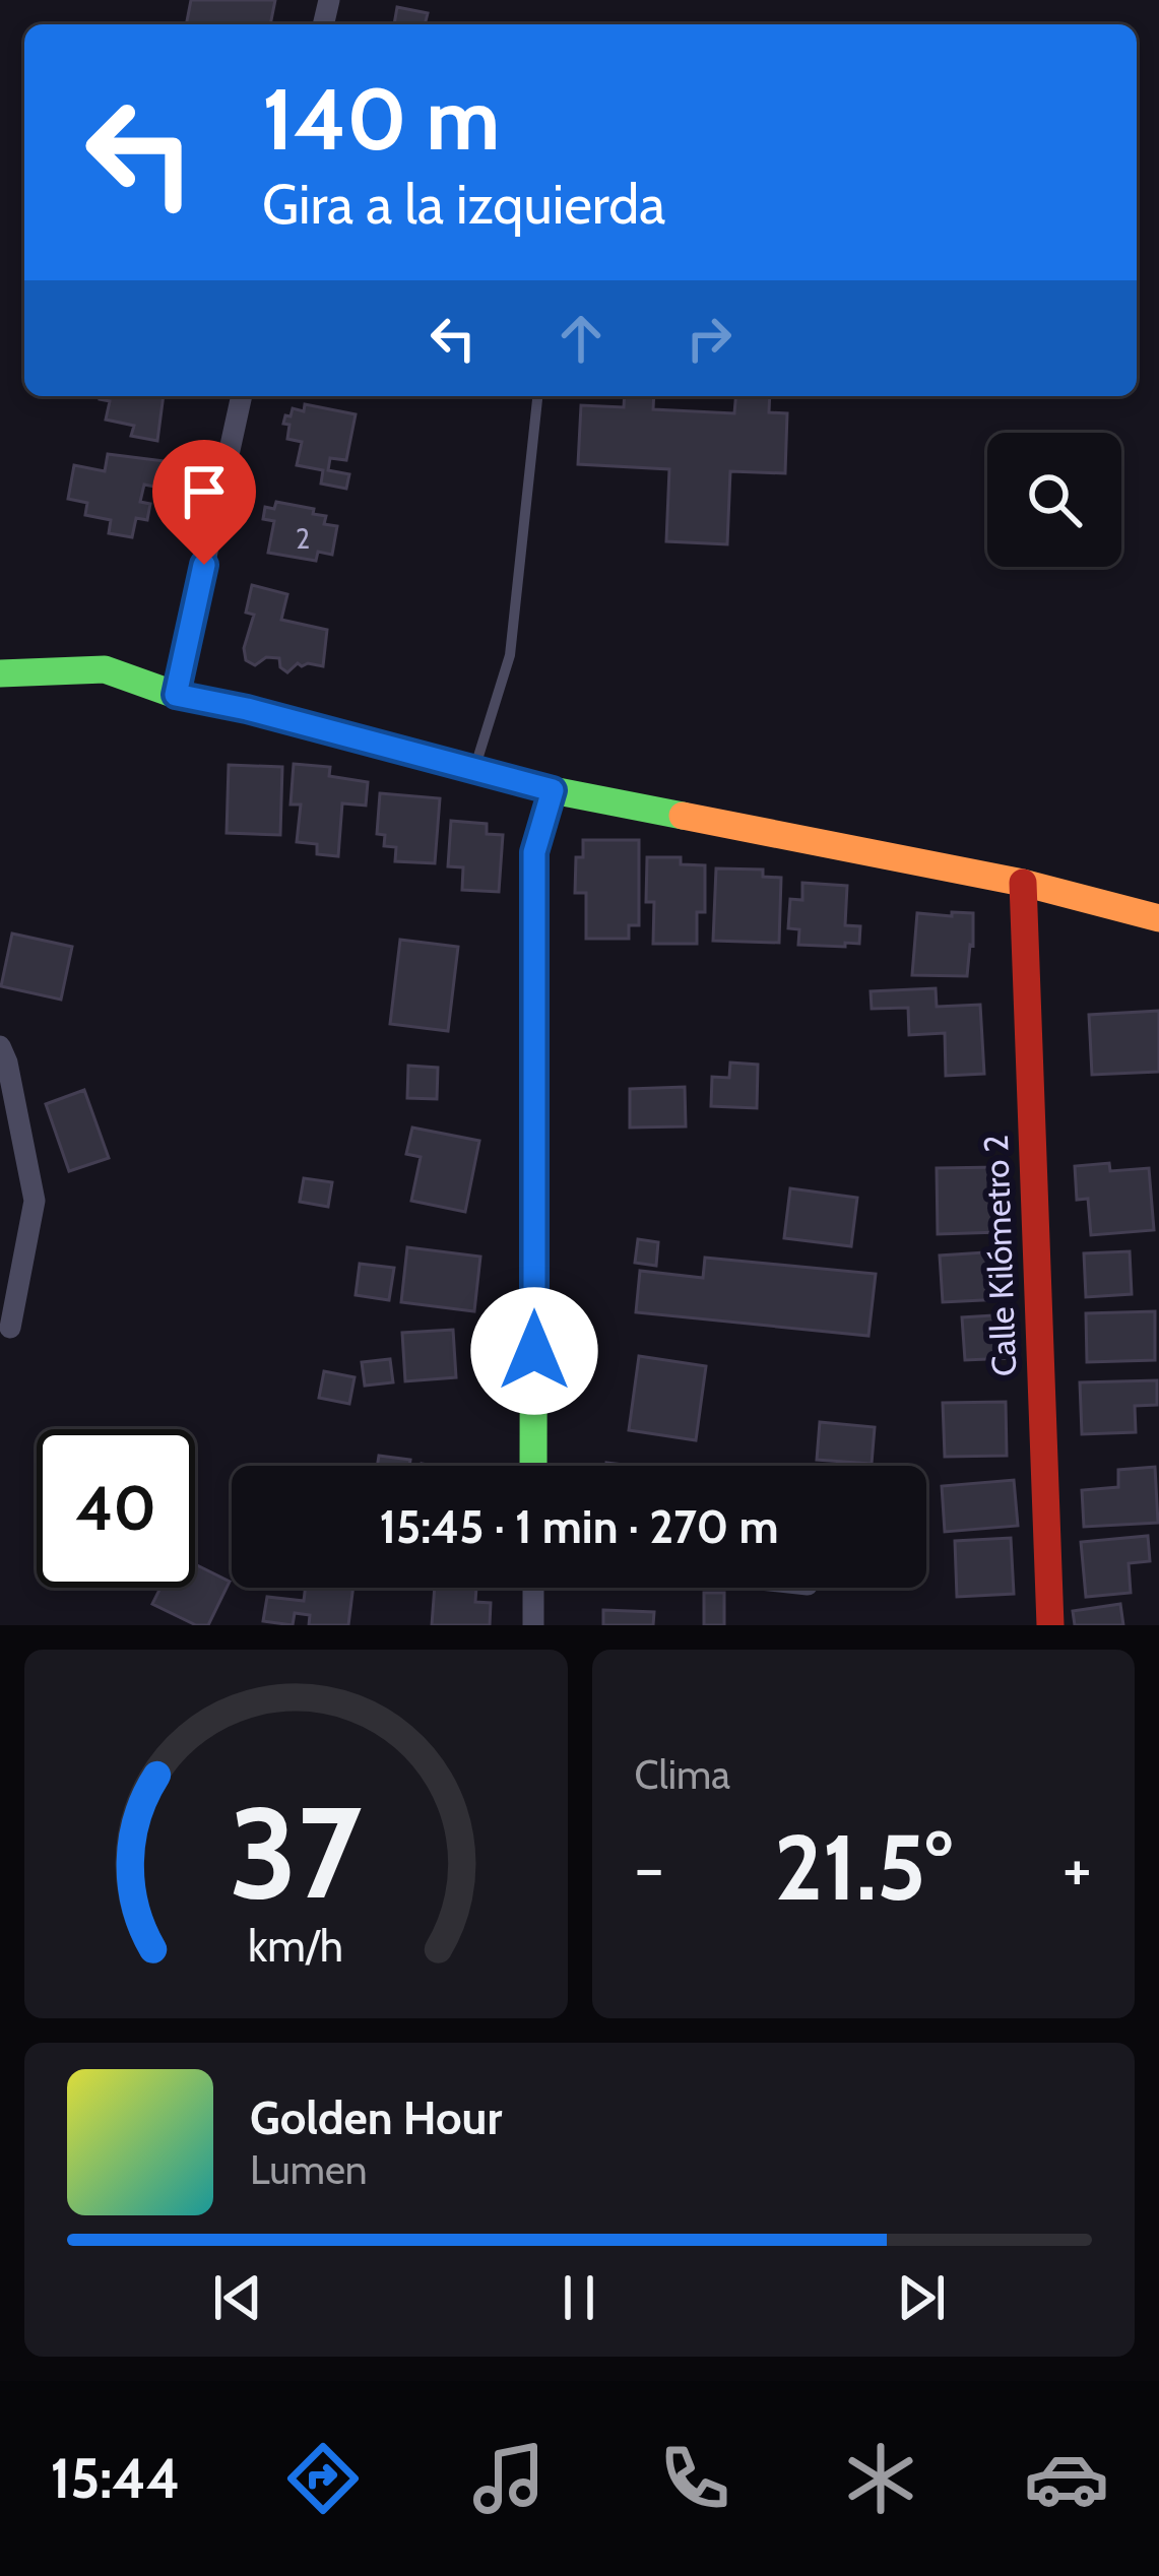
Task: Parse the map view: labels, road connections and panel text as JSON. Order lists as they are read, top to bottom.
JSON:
{
  "streets": {
    "street": ["Calle Kilómetro 2"]
  },
  "house_numbers": ["2"],
  "page": {
    "turn": ["140 m", "Gira a la izquierda"],
    "limit": "40",
    "trip": "15:45 · 1 min · 270 m",
    "tile": "Clima",
    "heat": ["−", "21.5°", "+"],
    "song": ["Golden Hour", "Lumen"],
    "tabs": "15:44",
    "gauge": ["37", "km/h"]
  }
}
